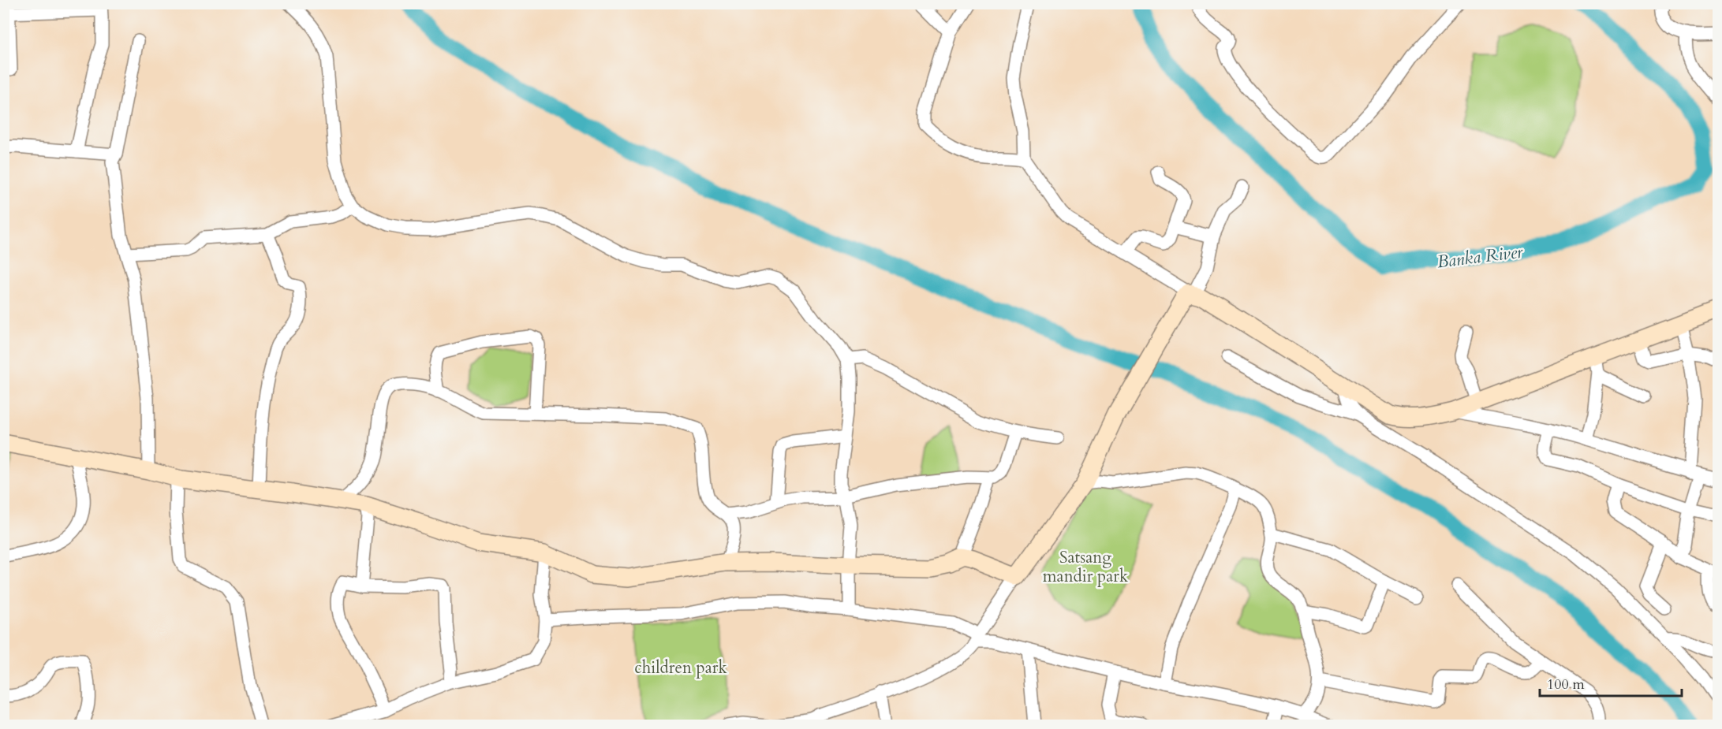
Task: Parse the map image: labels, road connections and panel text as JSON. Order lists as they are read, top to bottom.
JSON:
{
  "water": ["Banka River"],
  "parks": ["Satsang mandir park", "children park"],
  "scale_bar": "100 m"
}
